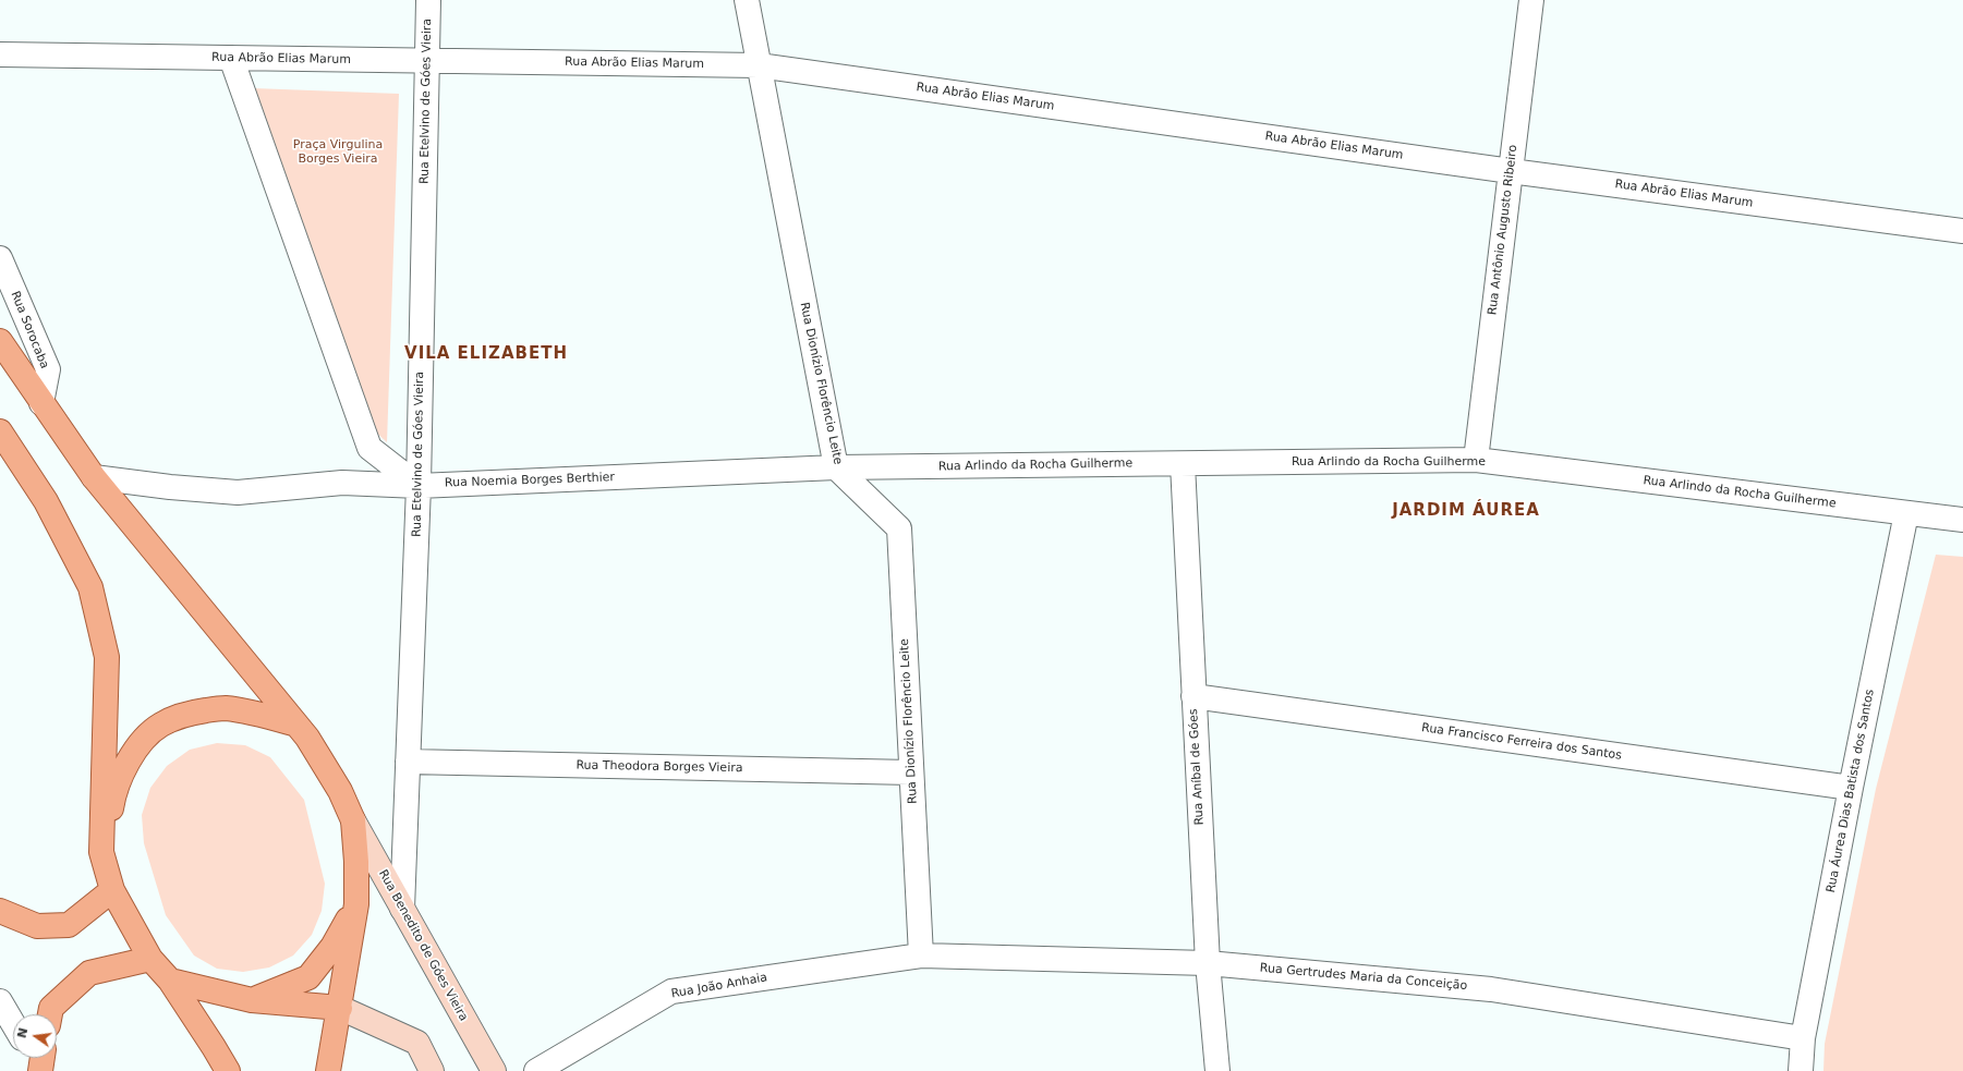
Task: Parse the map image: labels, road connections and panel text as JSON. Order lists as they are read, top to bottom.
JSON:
{
  "streets": {
    "main road": ["Rua Benedito de Góes Vieira"],
    "street": [
      "Rua Abrão Elias Marum",
      "Rua Etelvino de Góes Vieira",
      "Rua Antônio Augusto Ribeiro",
      "Rua Sorocaba",
      "Rua Dionízio Florêncio Leite",
      "Rua Arlindo da Rocha Guilherme",
      "Rua Noemia Borges Berthier",
      "Rua Francisco Ferreira dos Santos",
      "Rua Theodora Borges Vieira",
      "Rua Aníbal de Góes",
      "Rua Áurea Dias Batista dos Santos",
      "Rua Gertrudes Maria da Conceição",
      "Rua João Anhaia"
    ]
  },
  "crossings": [
    ["Rua Abrão Elias Marum", "Rua Etelvino de Góes Vieira"],
    ["Rua Abrão Elias Marum", "Rua Antônio Augusto Ribeiro"],
    ["Rua Abrão Elias Marum", "Rua Dionízio Florêncio Leite"],
    ["Rua Etelvino de Góes Vieira", "Rua Noemia Borges Berthier"],
    ["Rua Etelvino de Góes Vieira", "Rua Theodora Borges Vieira"],
    ["Rua Etelvino de Góes Vieira", "Rua Benedito de Góes Vieira"],
    ["Rua Antônio Augusto Ribeiro", "Rua Arlindo da Rocha Guilherme"],
    ["Rua Dionízio Florêncio Leite", "Rua Arlindo da Rocha Guilherme"],
    ["Rua Dionízio Florêncio Leite", "Rua Noemia Borges Berthier"],
    ["Rua Dionízio Florêncio Leite", "Rua Theodora Borges Vieira"],
    ["Rua Dionízio Florêncio Leite", "Rua Gertrudes Maria da Conceição"],
    ["Rua Dionízio Florêncio Leite", "Rua João Anhaia"],
    ["Rua Arlindo da Rocha Guilherme", "Rua Noemia Borges Berthier"],
    ["Rua Arlindo da Rocha Guilherme", "Rua Aníbal de Góes"],
    ["Rua Arlindo da Rocha Guilherme", "Rua Áurea Dias Batista dos Santos"],
    ["Rua Francisco Ferreira dos Santos", "Rua Aníbal de Góes"],
    ["Rua Francisco Ferreira dos Santos", "Rua Áurea Dias Batista dos Santos"],
    ["Rua Aníbal de Góes", "Rua Gertrudes Maria da Conceição"],
    ["Rua Áurea Dias Batista dos Santos", "Rua Gertrudes Maria da Conceição"],
    ["Rua Gertrudes Maria da Conceição", "Rua João Anhaia"]
  ],
  "districts": ["VILA ELIZABETH", "JARDIM ÁUREA"],
  "parks": ["Praça Virgulina Borges Vieira"],
  "north": "left"
}
